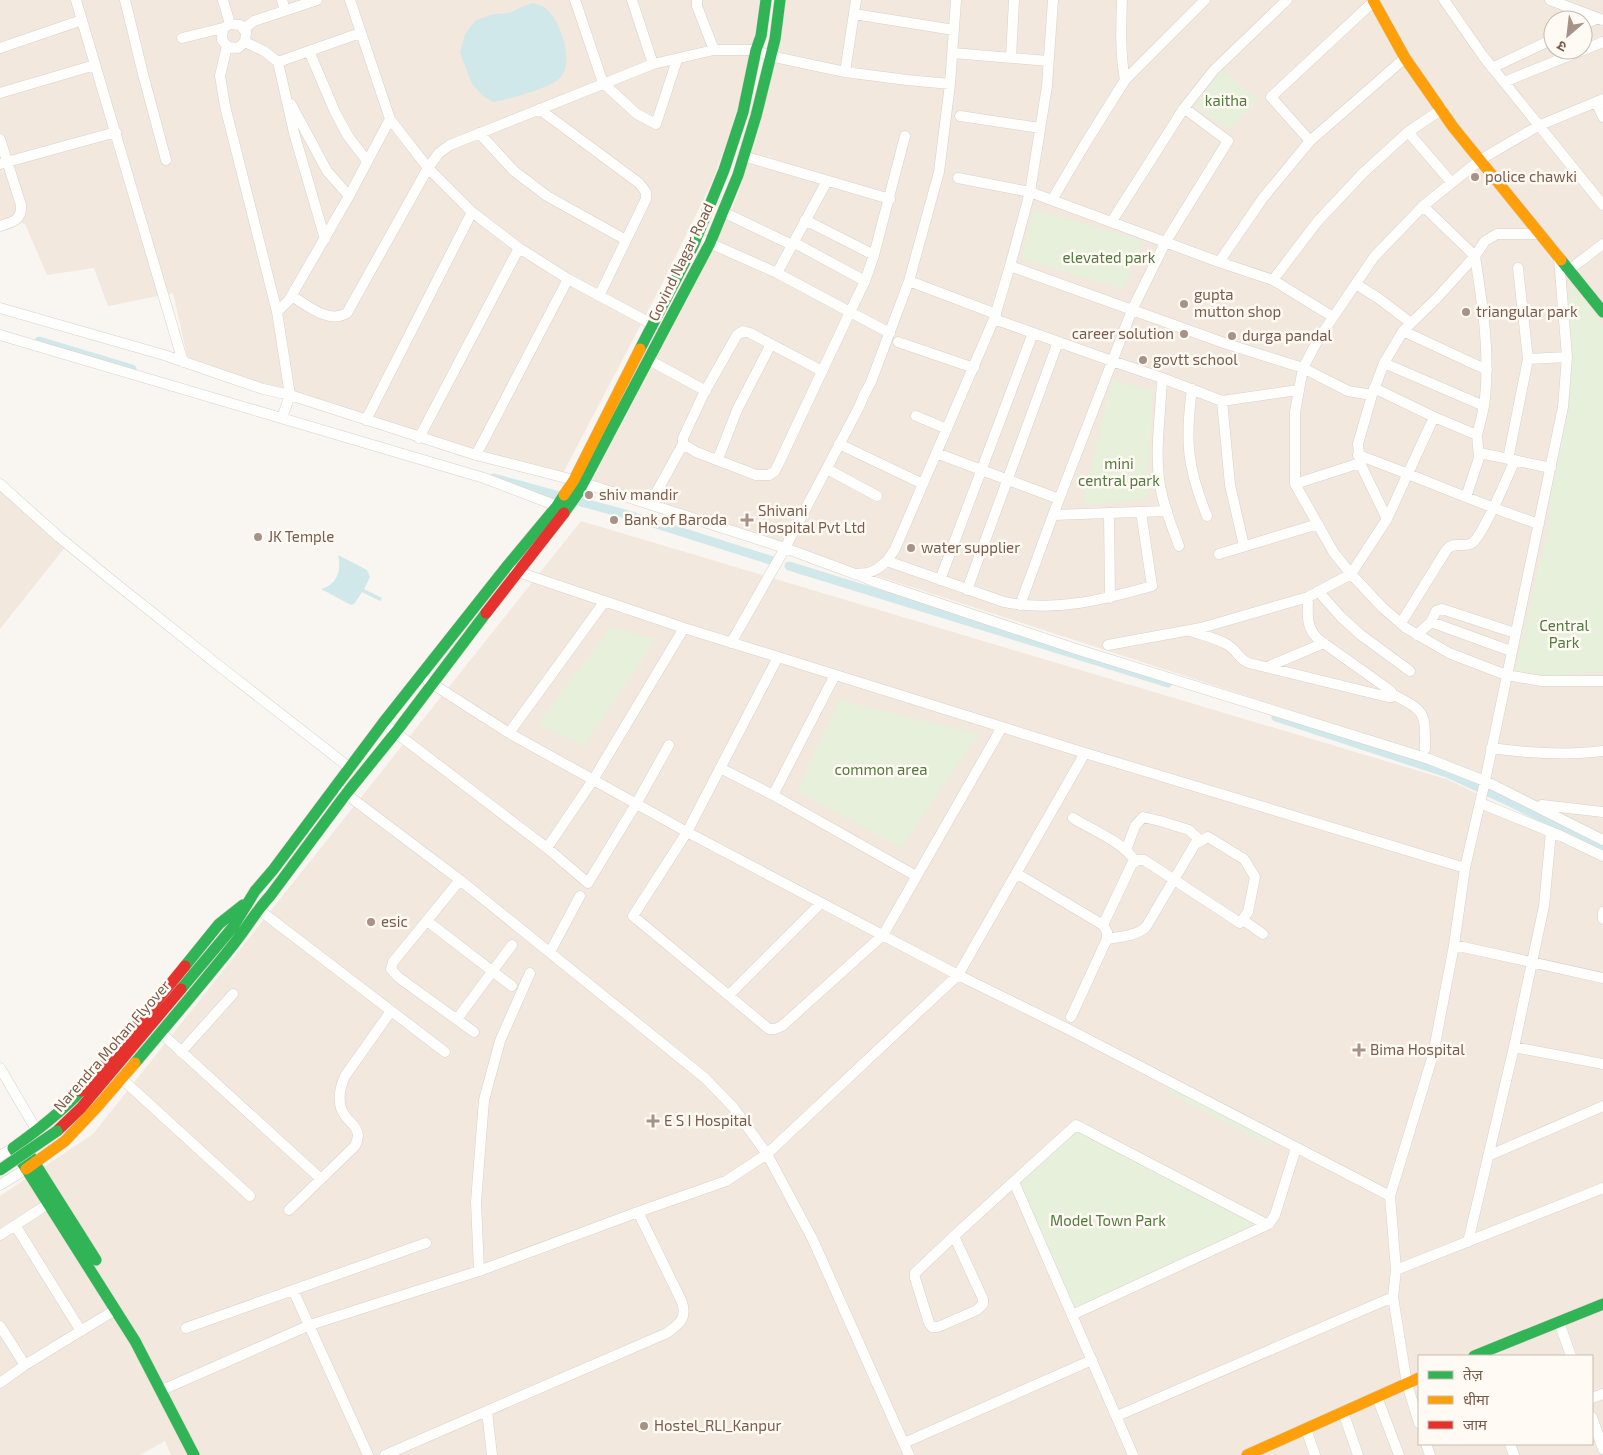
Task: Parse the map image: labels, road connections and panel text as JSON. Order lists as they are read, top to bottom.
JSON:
{
  "streets": {
    "main road": ["Govind Nagar Road", "Narendra Mohan Flyover"]
  },
  "parks": [
    "kaitha",
    "elevated park",
    "mini central park",
    "Central Park",
    "common area",
    "Model Town Park"
  ],
  "places": {
    "other": [
      "police chawki",
      "gupta mutton shop",
      "triangular park",
      "career solution",
      "durga pandal",
      "govtt school",
      "shiv mandir",
      "Bank of Baroda",
      "JK Temple",
      "water supplier",
      "esic",
      "Hostel_RLI_Kanpur"
    ],
    "health": ["Shivani Hospital Pvt Ltd", "Bima Hospital", "E S I Hospital"]
  },
  "legend": ["तेज़", "धीमा", "जाम"],
  "north": "bottom left"
}
